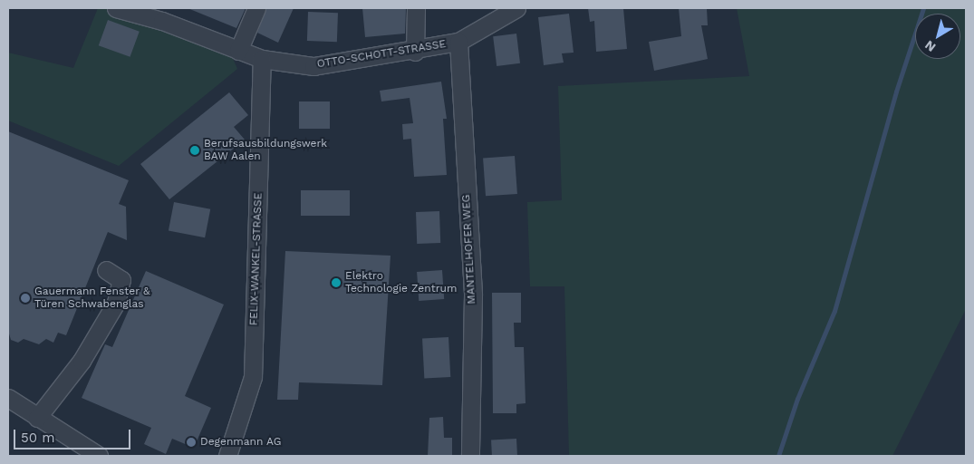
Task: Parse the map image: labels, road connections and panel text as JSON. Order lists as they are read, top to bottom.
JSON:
{
  "streets": {
    "street": ["OTTO-SCHOTT-STRASSE", "MANTELHOFER WEG", "FELIX-WANKEL-STRASSE"]
  },
  "crossings": [
    ["OTTO-SCHOTT-STRASSE", "MANTELHOFER WEG"],
    ["OTTO-SCHOTT-STRASSE", "FELIX-WANKEL-STRASSE"]
  ],
  "places": [
    "Berufsausbildungswerk BAW Aalen",
    "Elektro Technologie Zentrum",
    "Gauermann Fenster & Türen Schwabenglas",
    "Degenmann AG"
  ],
  "scale_bar": "50 m",
  "north": "bottom left"
}
